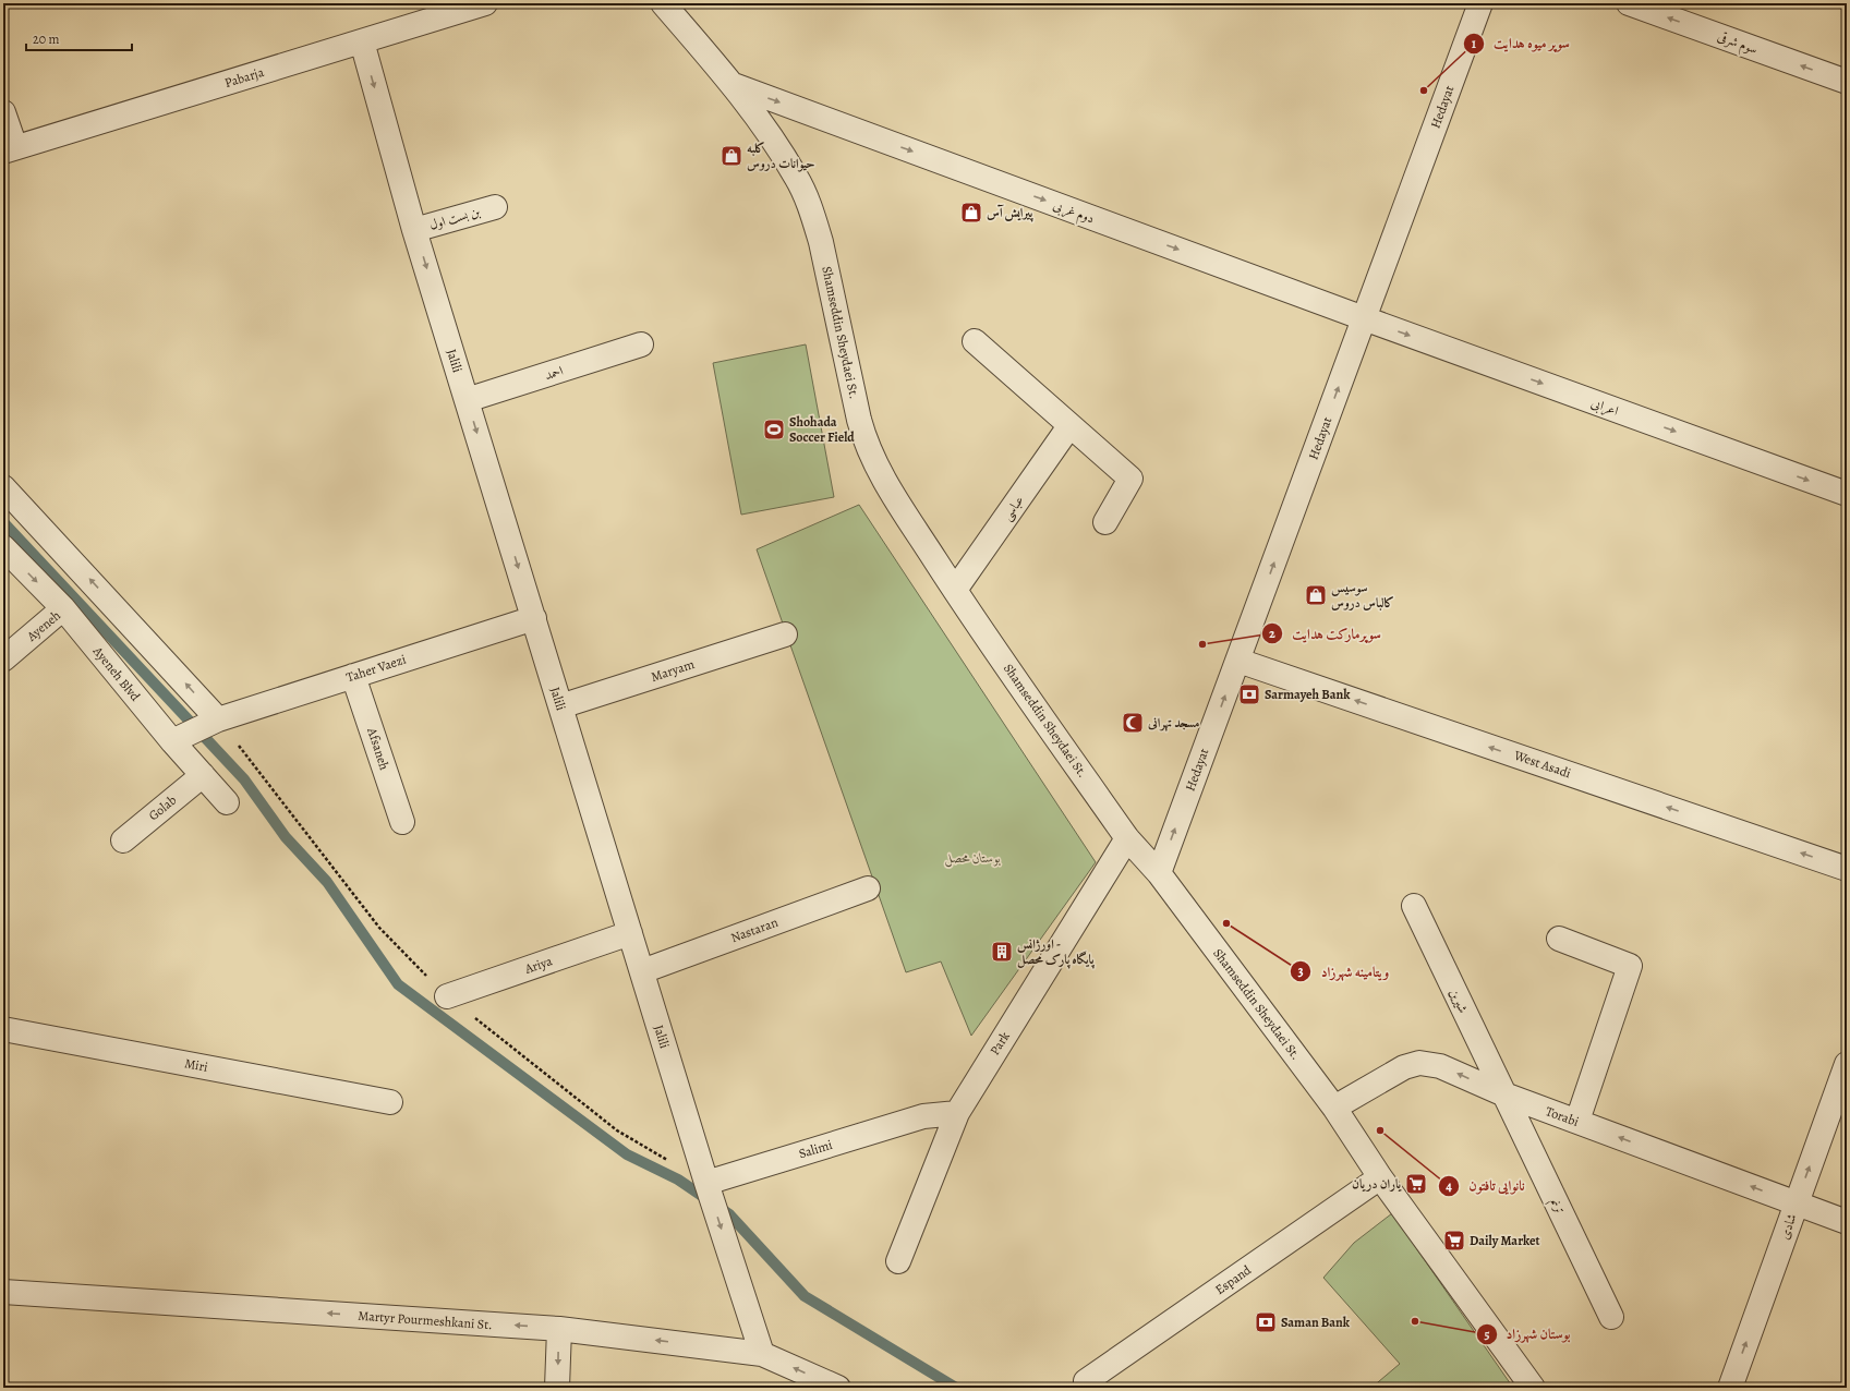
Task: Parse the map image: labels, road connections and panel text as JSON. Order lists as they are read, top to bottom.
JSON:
{
  "streets": {
    "street": [
      "سوم شرقی",
      "Pabarja",
      "Hedayat",
      "دوم غربی",
      "بن بست اول",
      "Shamseddin Sheydaei St.",
      "Jalili",
      "احمد",
      "اعرابی",
      "عباسی",
      "Ayeneh",
      "Taher Vaezi",
      "Maryam",
      "Ayeneh Blvd",
      "Afsaneh",
      "West Asadi",
      "Golab",
      "Nastaran",
      "Ariya",
      "شیرین",
      "Park",
      "Miri",
      "Torabi",
      "Salimi",
      "ترنم",
      "شادی",
      "Espand",
      "Martyr Pourmeshkani St."
    ]
  },
  "crossings": [
    ["Pabarja", "Jalili"],
    ["Hedayat", "دوم غربی"],
    ["Hedayat", "Shamseddin Sheydaei St."],
    ["Hedayat", "اعرابی"],
    ["Hedayat", "West Asadi"],
    ["دوم غربی", "Shamseddin Sheydaei St."],
    ["دوم غربی", "اعرابی"],
    ["بن بست اول", "Jalili"],
    ["Shamseddin Sheydaei St.", "عباسی"],
    ["Shamseddin Sheydaei St.", "Park"],
    ["Shamseddin Sheydaei St.", "Torabi"],
    ["Shamseddin Sheydaei St.", "Espand"],
    ["Jalili", "احمد"],
    ["Jalili", "Taher Vaezi"],
    ["Jalili", "Maryam"],
    ["Jalili", "Nastaran"],
    ["Jalili", "Ariya"],
    ["Jalili", "Salimi"],
    ["Jalili", "Martyr Pourmeshkani St."],
    ["Ayeneh", "Ayeneh Blvd"],
    ["Taher Vaezi", "Ayeneh Blvd"],
    ["Taher Vaezi", "Afsaneh"],
    ["Ayeneh Blvd", "Golab"],
    ["شیرین", "Torabi"],
    ["شیرین", "ترنم"],
    ["Park", "Salimi"],
    ["Torabi", "ترنم"],
    ["Torabi", "شادی"]
  ],
  "one_way": [
    "سوم شرقی",
    "Hedayat",
    "دوم غربی",
    "Jalili",
    "اعرابی",
    "West Asadi",
    "Torabi",
    "شادی",
    "Martyr Pourmeshkani St."
  ],
  "parks": ["بوستان محصل"],
  "places": {
    "other": [
      "سوپر میوه هدایت",
      "سوپرمارکت هدایت",
      "ویتامینه شهرزاد",
      "نانوایی تافتون",
      "بوستان شهرزاد"
    ],
    "shop": ["کلبه حیوانات دروس", "پیرایش آس", "سوسیس کالباس دروس"],
    "sports": ["Shohada Soccer Field"],
    "bank": ["Sarmayeh Bank", "Saman Bank"],
    "mosque": ["مسجد تهرانی"],
    "building": ["اورژانس - پایگاه پارک محصل"],
    "supermarket": ["یاران دریان", "Daily Market"]
  },
  "scale_bar": "20 m"
}
